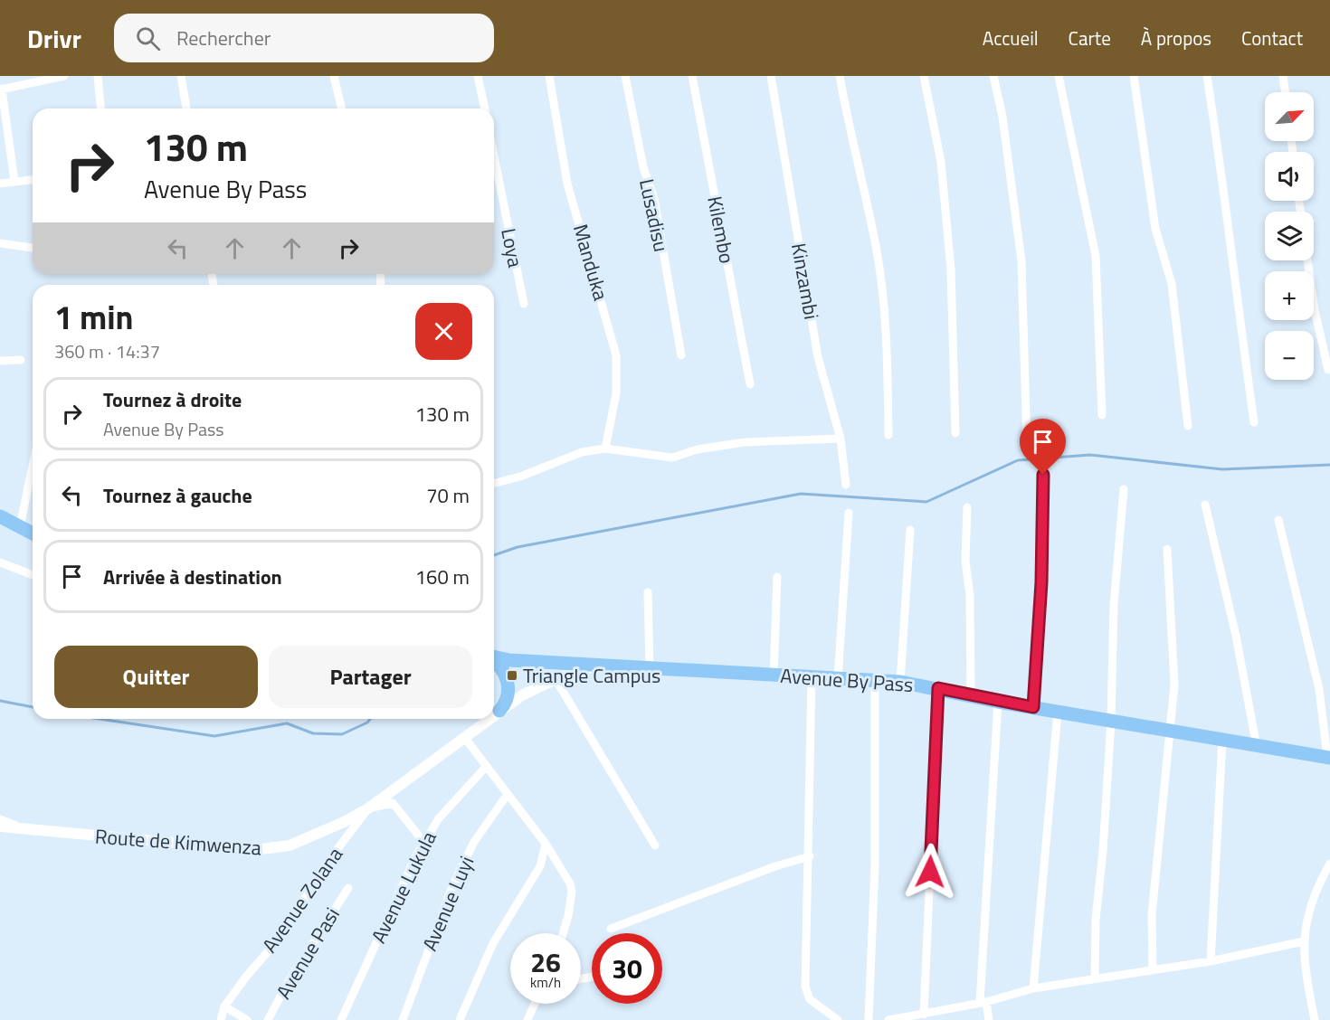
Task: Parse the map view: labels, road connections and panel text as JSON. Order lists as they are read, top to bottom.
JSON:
{
  "streets": {
    "highway": ["Avenue By Pass"],
    "street": [
      "Lusadisu",
      "Kilembo",
      "Loya",
      "Manduka",
      "Kinzambi",
      "Route de Kimwenza",
      "Avenue Lukula",
      "Avenue Zolana",
      "Avenue Luyi",
      "Avenue Pasi"
    ]
  },
  "crossings": [
    ["Avenue By Pass", "Route de Kimwenza"],
    ["Route de Kimwenza", "Avenue Zolana"]
  ],
  "places": {
    "transit": ["Triangle Campus"]
  },
  "north": "top right",
  "page": {
    "header": "Drivr",
    "search": "Rechercher",
    "nav": [
      "Accueil",
      "Carte",
      "À propos",
      "Contact"
    ],
    "map_buttons": ["+", "−"],
    "turn": ["130 m", "Avenue By Pass"],
    "heading": ["1 min", "360 m · 14:37"],
    "list": [
      {
        "name": "Tournez à droite",
        "note": "Avenue By Pass",
        "value": "130 m"
      },
      {
        "name": "Tournez à gauche",
        "value": "70 m"
      },
      {
        "name": "Arrivée à destination",
        "value": "160 m"
      }
    ],
    "buttons": ["Quitter", "Partager"],
    "speed": "26 km/h",
    "limit": "30"
  }
}
